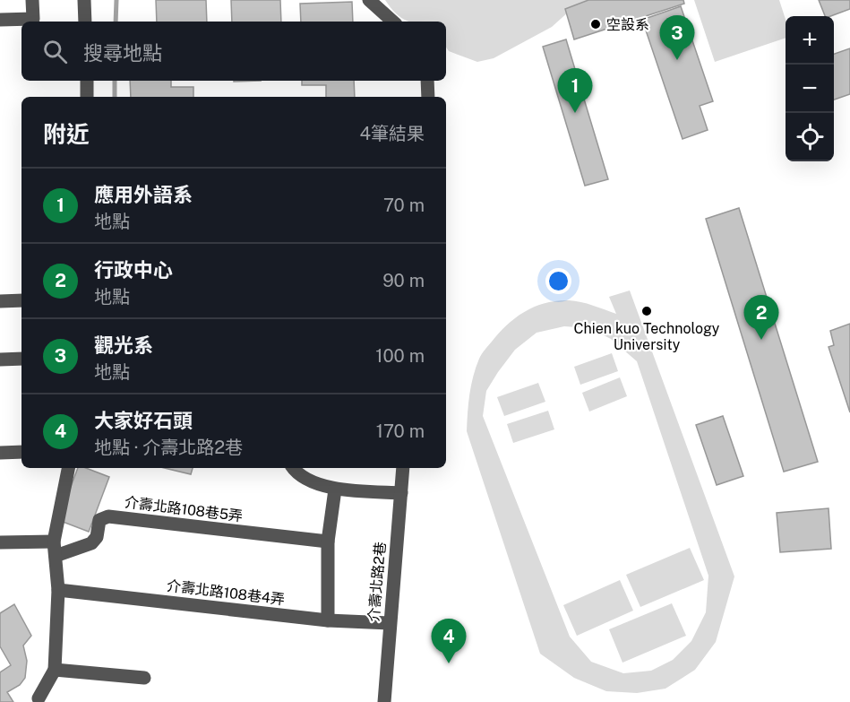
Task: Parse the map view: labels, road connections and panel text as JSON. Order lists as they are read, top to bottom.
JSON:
{
  "streets": {
    "street": ["介壽北路108巷5弄", "介壽北路2巷", "介壽北路108巷4弄"]
  },
  "crossings": [
    ["介壽北路2巷", "介壽北路108巷4弄"]
  ],
  "places": ["空設系", "Chien kuo Technology University"],
  "page": {
    "pins": [
      "3",
      "1",
      "2",
      "4"
    ],
    "map_buttons": ["+", "−"],
    "search": "搜尋地點",
    "heading": ["附近", "4筆結果"],
    "list": [
      {
        "mark": "1",
        "name": "應用外語系",
        "note": "地點",
        "value": "70 m"
      },
      {
        "mark": "2",
        "name": "行政中心",
        "note": "地點",
        "value": "90 m"
      },
      {
        "mark": "3",
        "name": "觀光系",
        "note": "地點",
        "value": "100 m"
      },
      {
        "mark": "4",
        "name": "大家好石頭",
        "note": "地點 · 介壽北路2巷",
        "value": "170 m"
      }
    ]
  }
}
